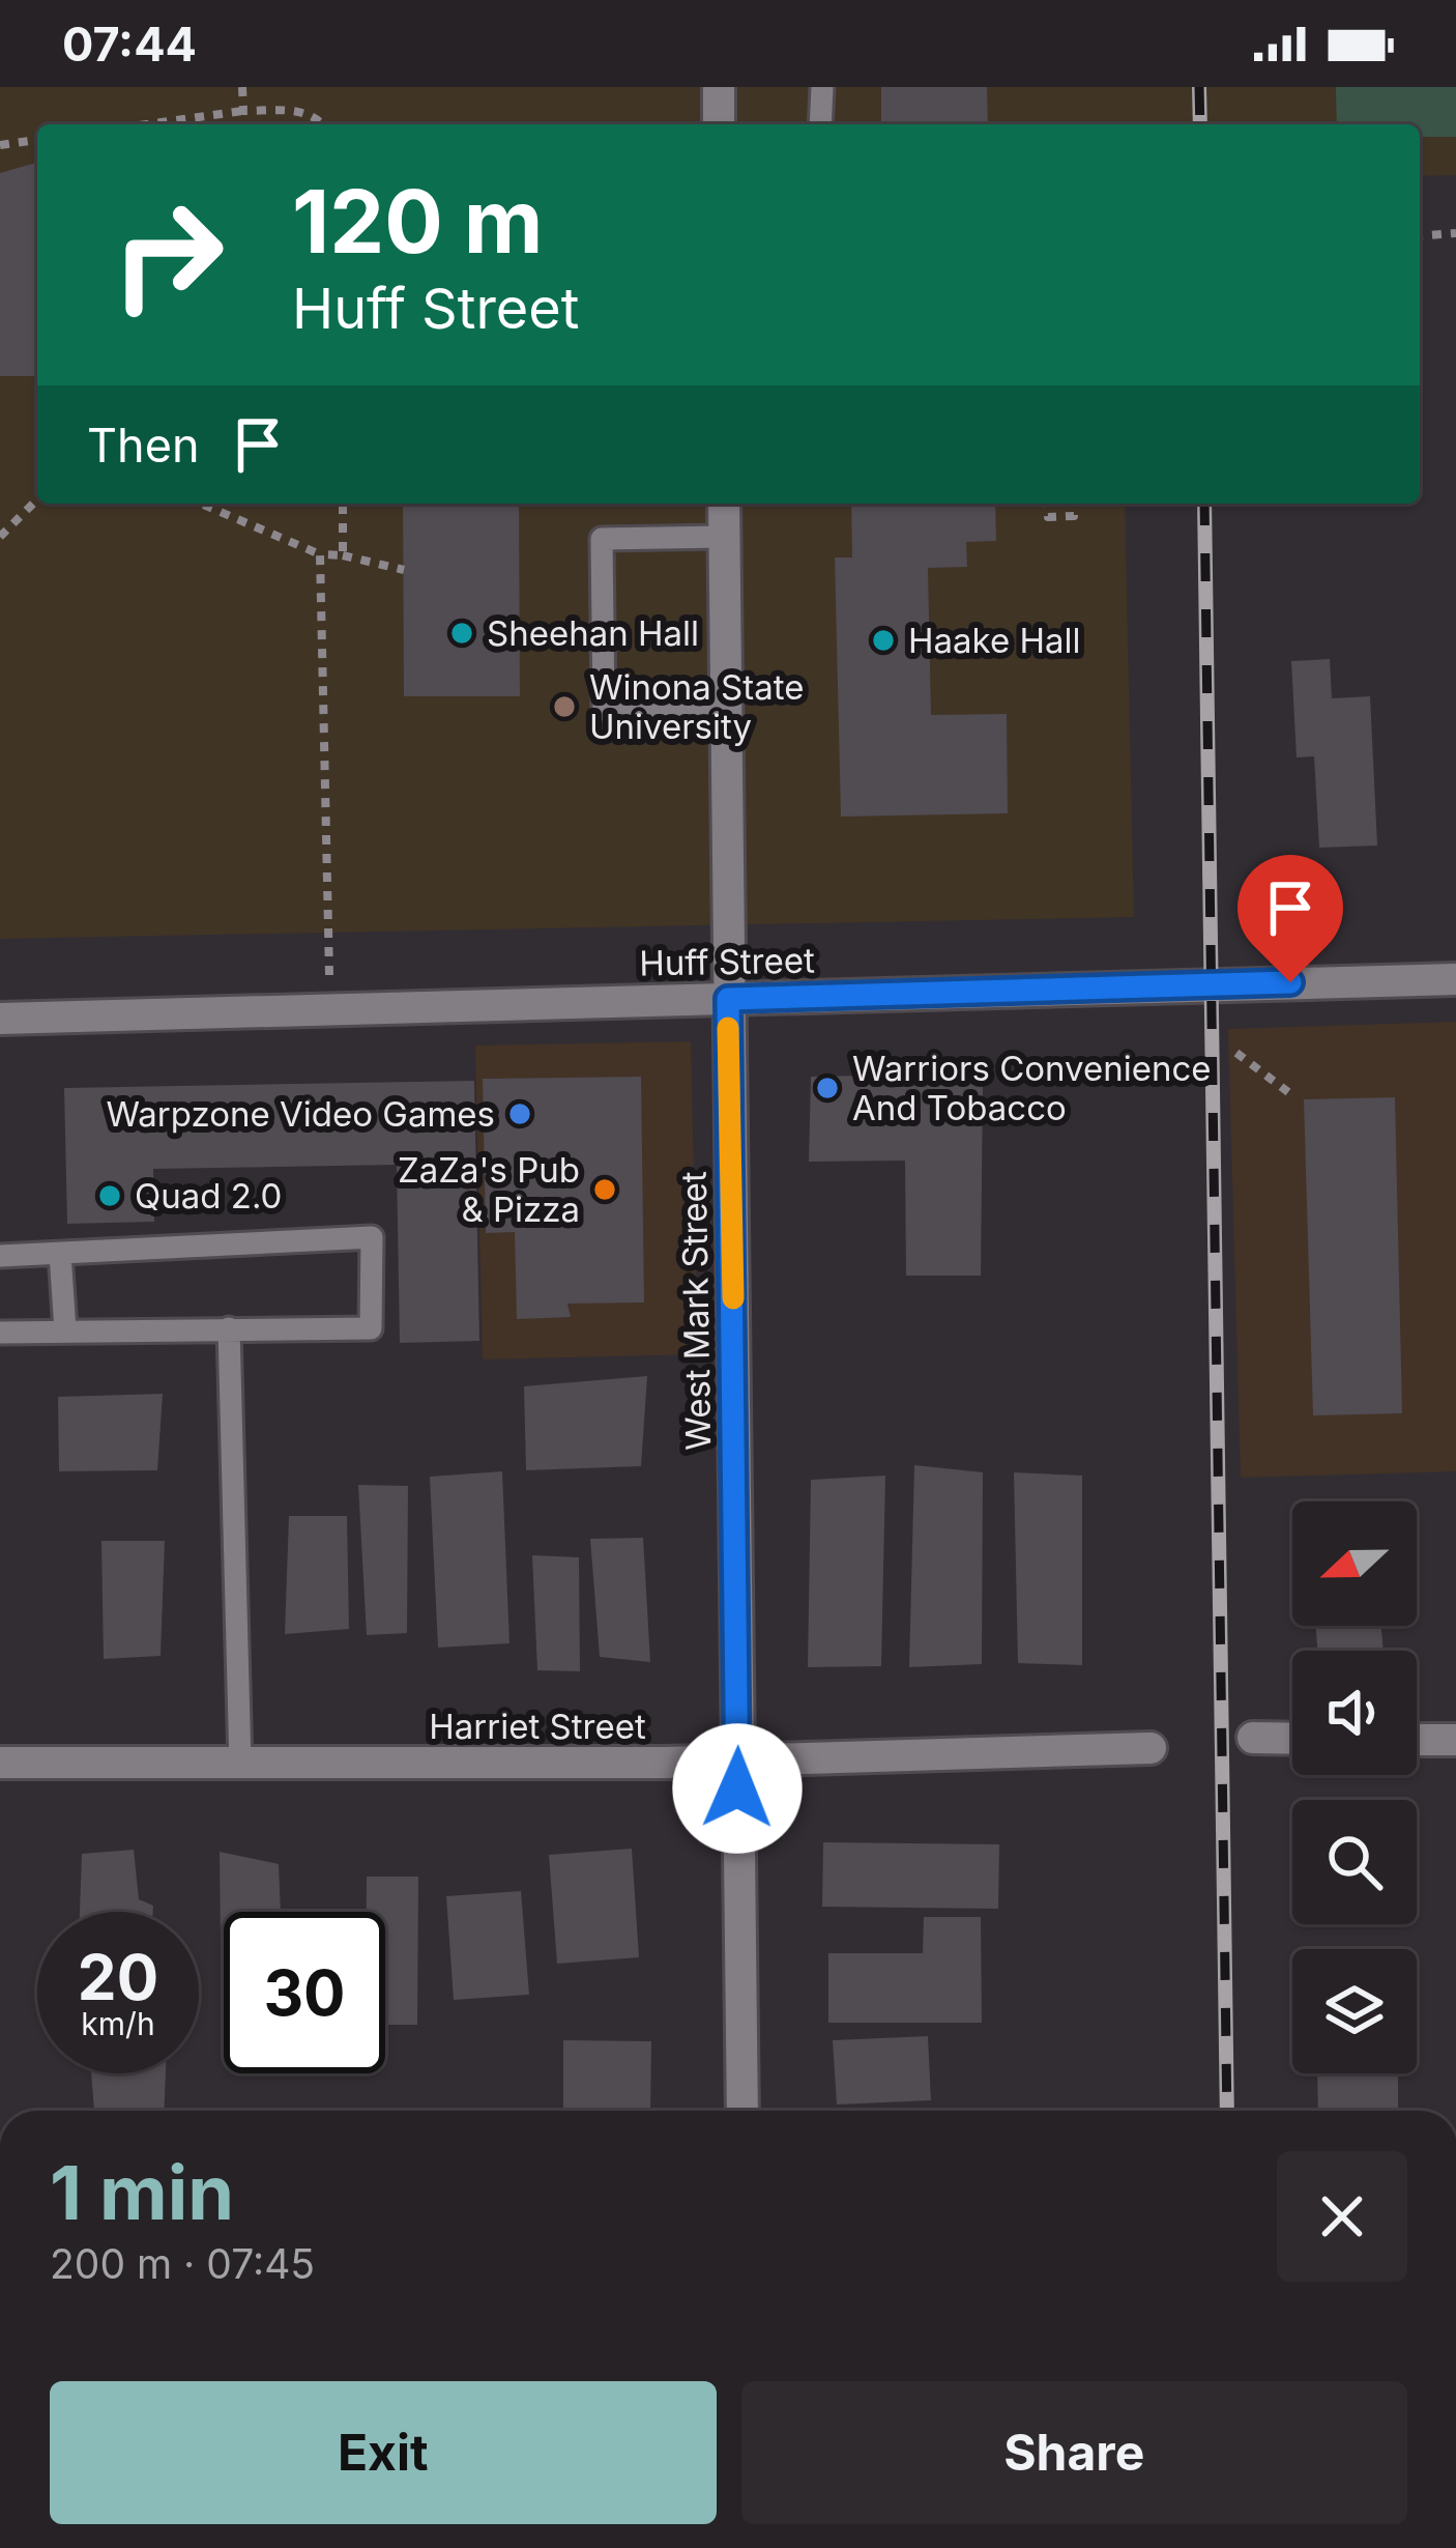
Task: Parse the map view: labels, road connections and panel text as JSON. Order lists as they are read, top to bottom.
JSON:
{
  "streets": {
    "street": ["Huff Street", "West Mark Street", "Harriet Street"]
  },
  "crossings": [
    ["Huff Street", "West Mark Street"],
    ["West Mark Street", "Harriet Street"]
  ],
  "places": [
    "Sheehan Hall",
    "Haake Hall",
    "Winona State University",
    "Warriors Convenience And Tobacco",
    "Warpzone Video Games",
    "ZaZa's Pub & Pizza",
    "Quad 2.0"
  ],
  "north": "left",
  "page": {
    "status": "07:44",
    "turn": ["120 m", "Huff Street"],
    "then": "Then",
    "speed": "20 km/h",
    "limit": "30",
    "heading": ["1 min", "200 m · 07:45"],
    "buttons": ["Exit", "Share"]
  }
}
